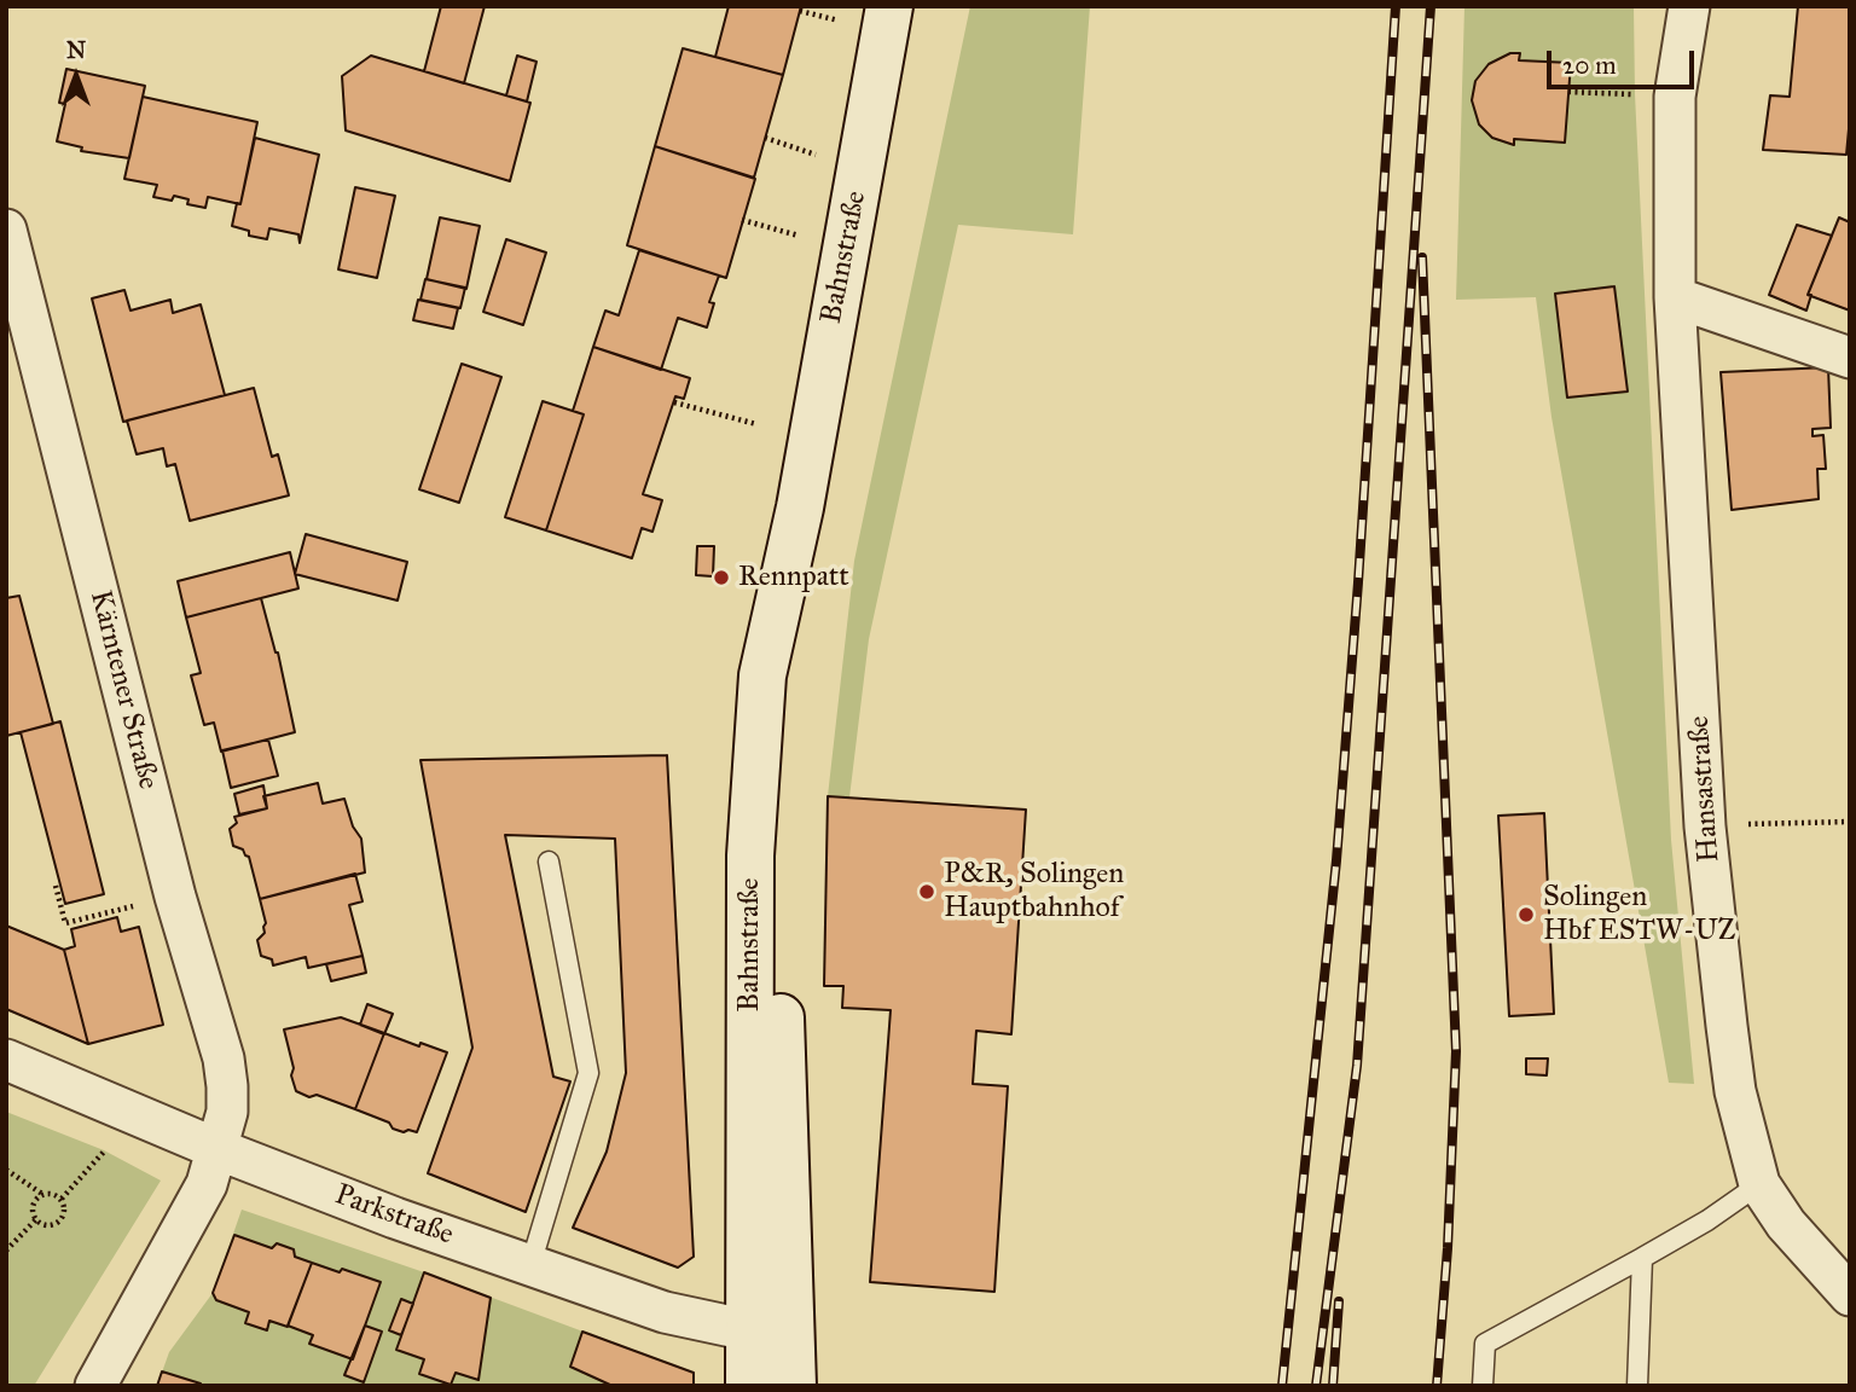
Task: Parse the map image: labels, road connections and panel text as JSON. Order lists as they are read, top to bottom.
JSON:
{
  "streets": {
    "street": [
      "Bahnstraße",
      "Kärntener Straße",
      "Hansastraße",
      "Parkstraße"
    ]
  },
  "crossings": [
    ["Bahnstraße", "Parkstraße"],
    ["Kärntener Straße", "Parkstraße"]
  ],
  "places": ["Rennpatt", "P&R, Solingen Hauptbahnhof", "Solingen Hbf ESTW-UZ"],
  "scale_bar": "20 m",
  "north": "top"
}
